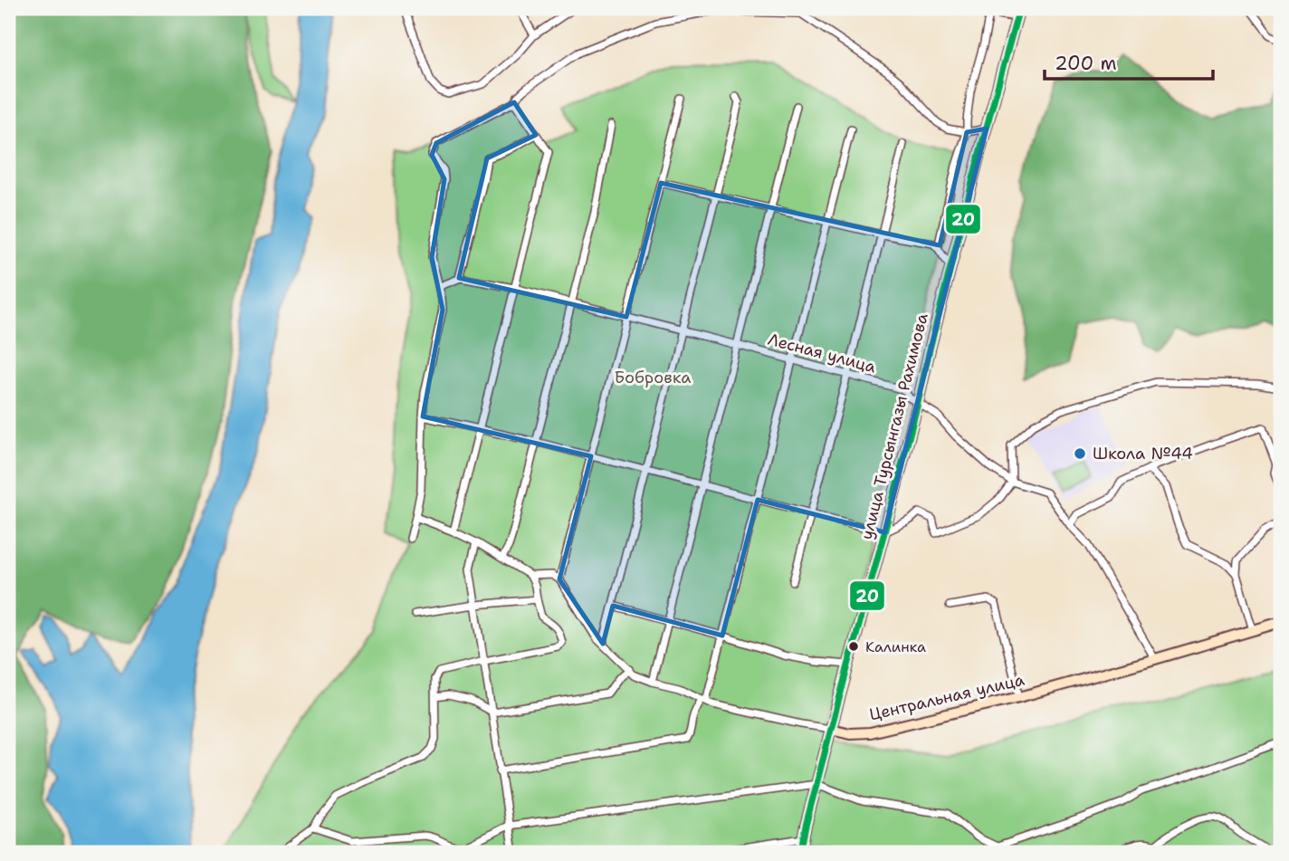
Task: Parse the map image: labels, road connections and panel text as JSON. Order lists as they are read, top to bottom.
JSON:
{
  "streets": {
    "street": ["Лесная улица", "улица Турсынгазы Рахимова", "Центральная улица"]
  },
  "crossings": [
    ["Лесная улица", "улица Турсынгазы Рахимова"],
    ["Лесная улица", "Центральная улица"],
    ["улица Турсынгазы Рахимова", "Центральная улица"]
  ],
  "parks": ["Бобровка"],
  "places": ["Школа №44", "Калинка"],
  "lines": ["transit line 20"],
  "scale_bar": "200 m"
}
